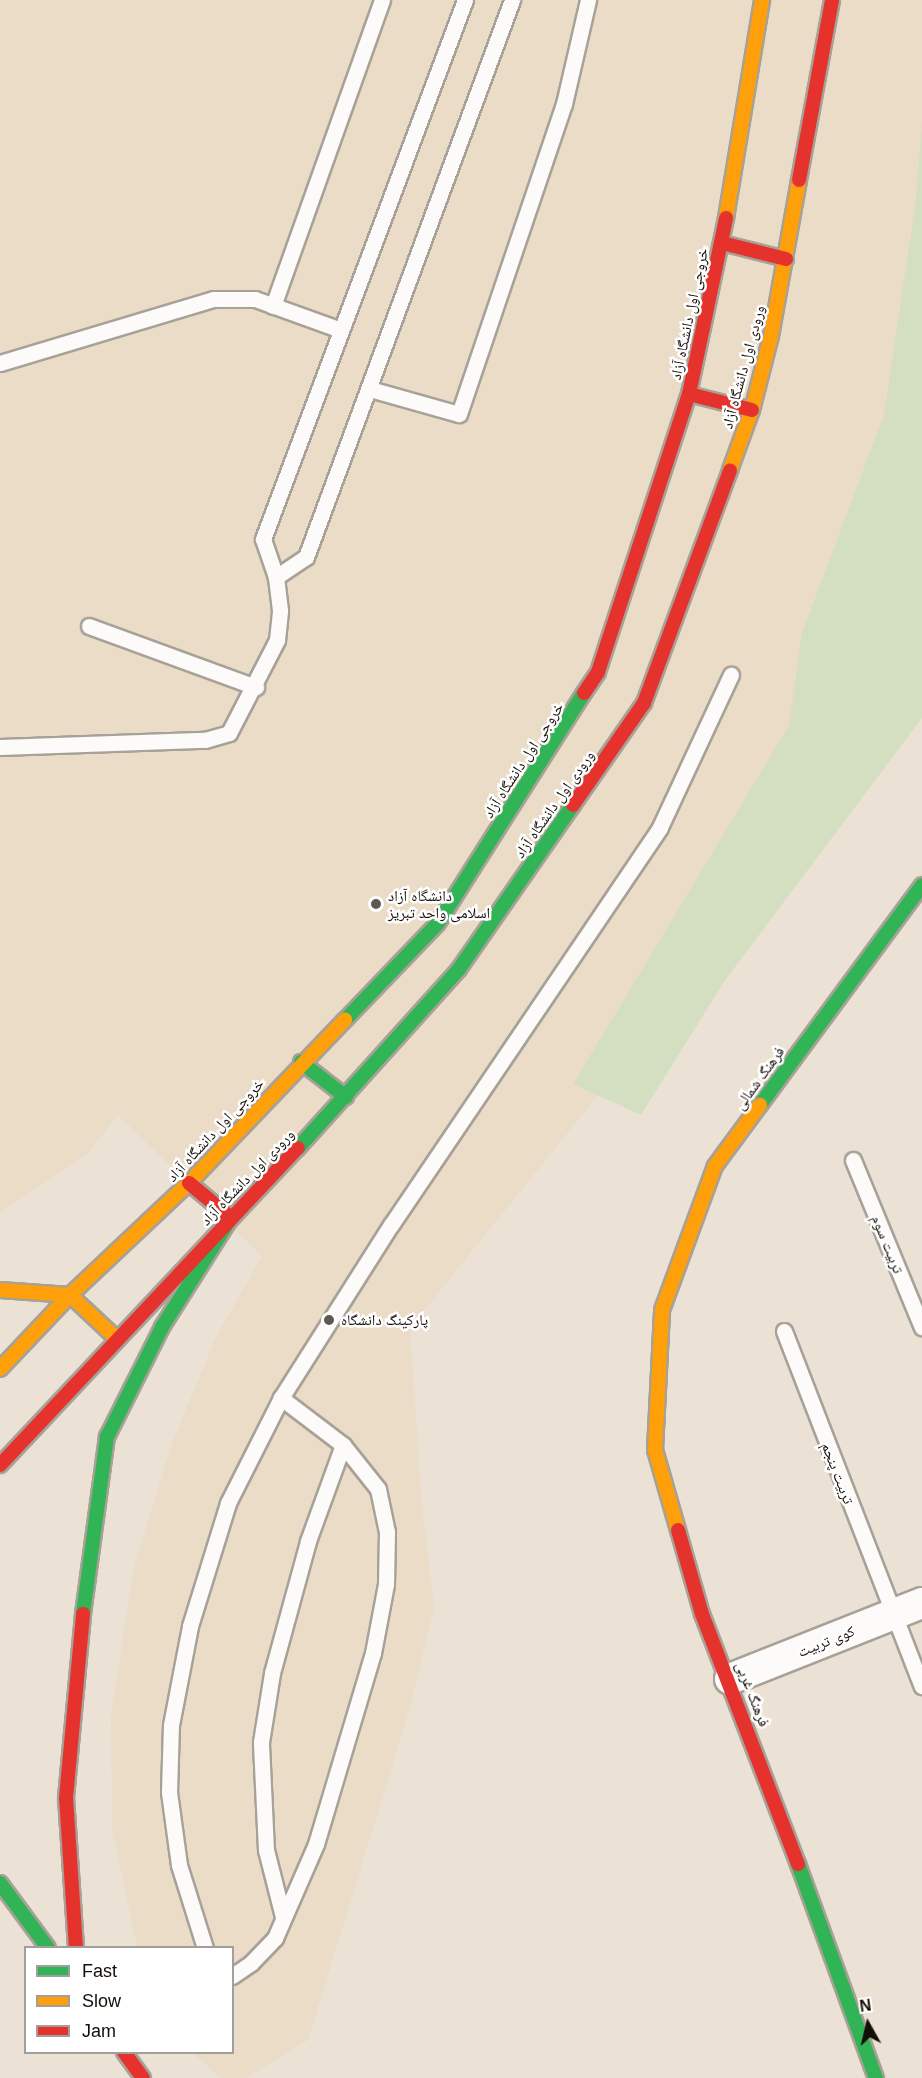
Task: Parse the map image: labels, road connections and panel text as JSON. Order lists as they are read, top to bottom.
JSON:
{
  "streets": {
    "main road": [
      "خروجی اول دانشگاه آزاد",
      "ورودی اول دانشگاه آزاد",
      "فرهنگ شمالی",
      "فرهنگ غربی"
    ],
    "street": ["کوی تربیت"],
    "lane": ["تربیت سوم", "تربیت پنجم"]
  },
  "crossings": [
    ["فرهنگ شمالی", "فرهنگ غربی"],
    ["تربیت پنجم", "کوی تربیت"],
    ["کوی تربیت", "فرهنگ غربی"]
  ],
  "places": ["دانشگاه آزاد اسلامی واحد تبریز", "پارکینگ دانشگاه"],
  "legend": ["Fast", "Slow", "Jam"],
  "north": "top"
}
